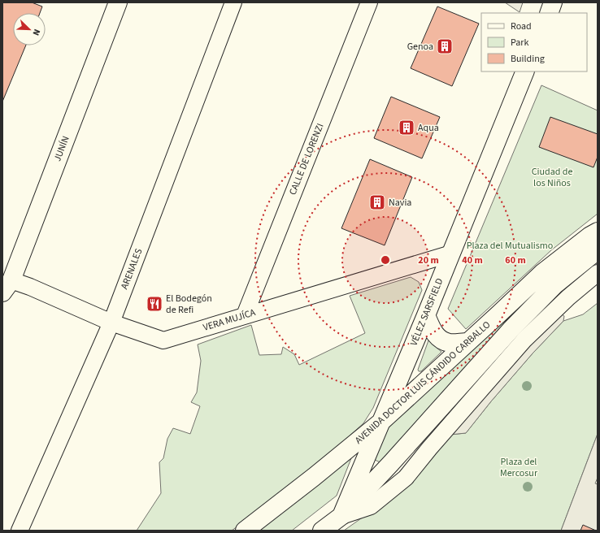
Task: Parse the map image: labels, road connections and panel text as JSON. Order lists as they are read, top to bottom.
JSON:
{
  "streets": {
    "main road": ["JUNÍN", "VÉLEZ SARSFIELD", "AVENIDA DOCTOR LUIS CÁNDIDO CARBALLO"],
    "street": ["CALLE DE LORENZI", "ARENALES", "VERA MUJÍCA"]
  },
  "crossings": [
    ["JUNÍN", "VERA MUJÍCA"],
    ["CALLE DE LORENZI", "VERA MUJÍCA"],
    ["ARENALES", "VERA MUJÍCA"],
    ["VÉLEZ SARSFIELD", "VERA MUJÍCA"],
    ["VÉLEZ SARSFIELD", "AVENIDA DOCTOR LUIS CÁNDIDO CARBALLO"]
  ],
  "parks": ["Ciudad de los Niños", "Plaza del Mutualismo", "Plaza del Mercosur"],
  "places": {
    "building": ["Genoa", "Aqua", "Navia"],
    "restaurant": ["El Bodegón de Refi"]
  },
  "legend": ["Road", "Park", "Building"],
  "north": "bottom right",
  "rings": ["20 m", "40 m", "60 m"]
}
